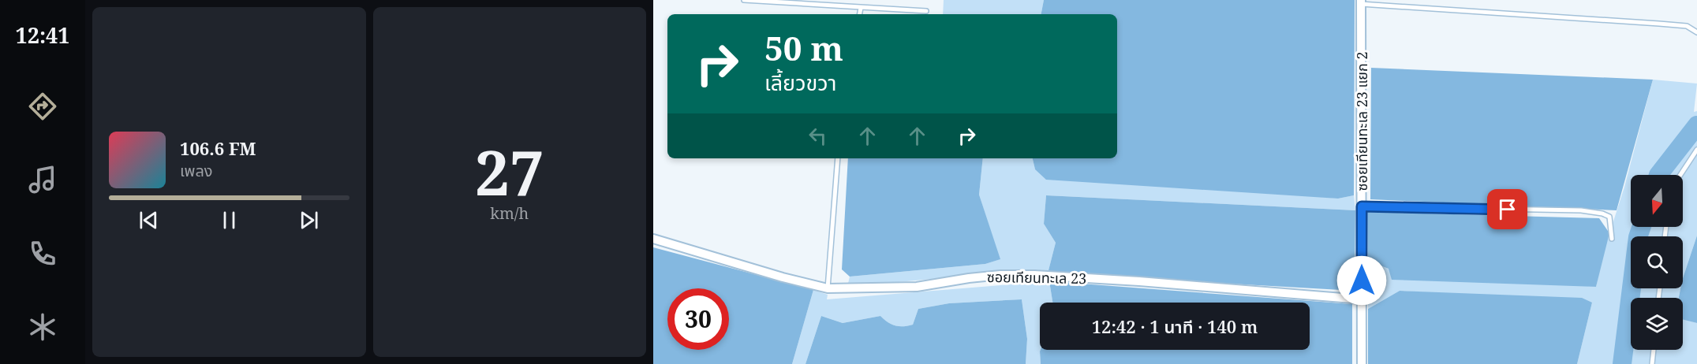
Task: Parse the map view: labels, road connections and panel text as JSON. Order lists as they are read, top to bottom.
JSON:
{
  "streets": {
    "street": ["ซอยเทียนทะเล 23 แยก 2", "ซอยเทียนทะเล 23"]
  },
  "crossings": [
    ["ซอยเทียนทะเล 23 แยก 2", "ซอยเทียนทะเล 23"]
  ],
  "north": "bottom",
  "page": {
    "tabs": "12:41",
    "tile": ["27", "km/h"],
    "turn": ["50 m", "เลี้ยวขวา"],
    "song": ["106.6 FM", "เพลง"],
    "limit": "30",
    "trip": "12:42 · 1 นาที · 140 m"
  }
}
